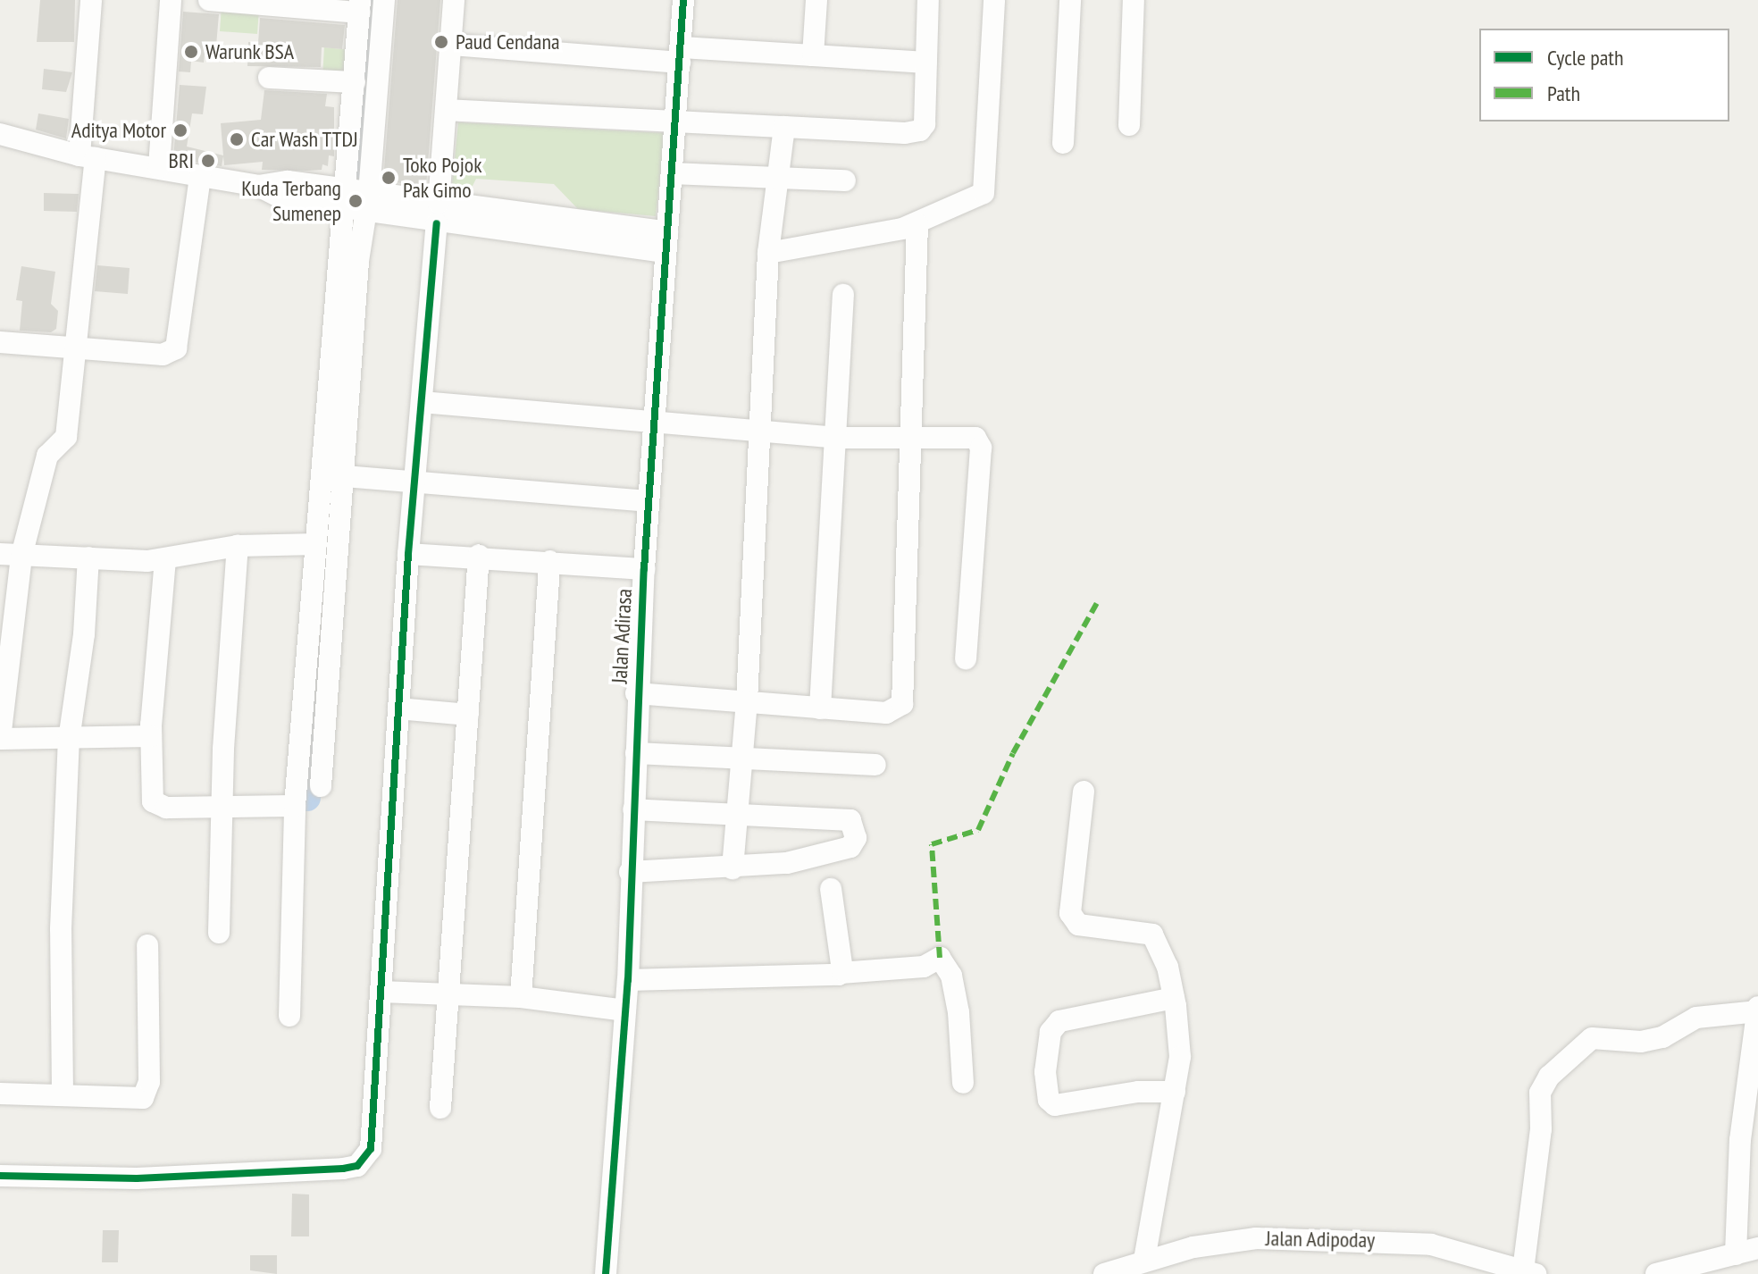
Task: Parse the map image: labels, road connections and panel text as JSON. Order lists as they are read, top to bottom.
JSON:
{
  "streets": {
    "street": ["Jalan Adirasa", "Jalan Adipoday"]
  },
  "places": [
    "Paud Cendana",
    "Warunk BSA",
    "Aditya Motor",
    "Car Wash TTDJ",
    "BRI",
    "Toko Pojok Pak Gimo",
    "Kuda Terbang Sumenep"
  ],
  "legend": ["Cycle path", "Path"]
}
